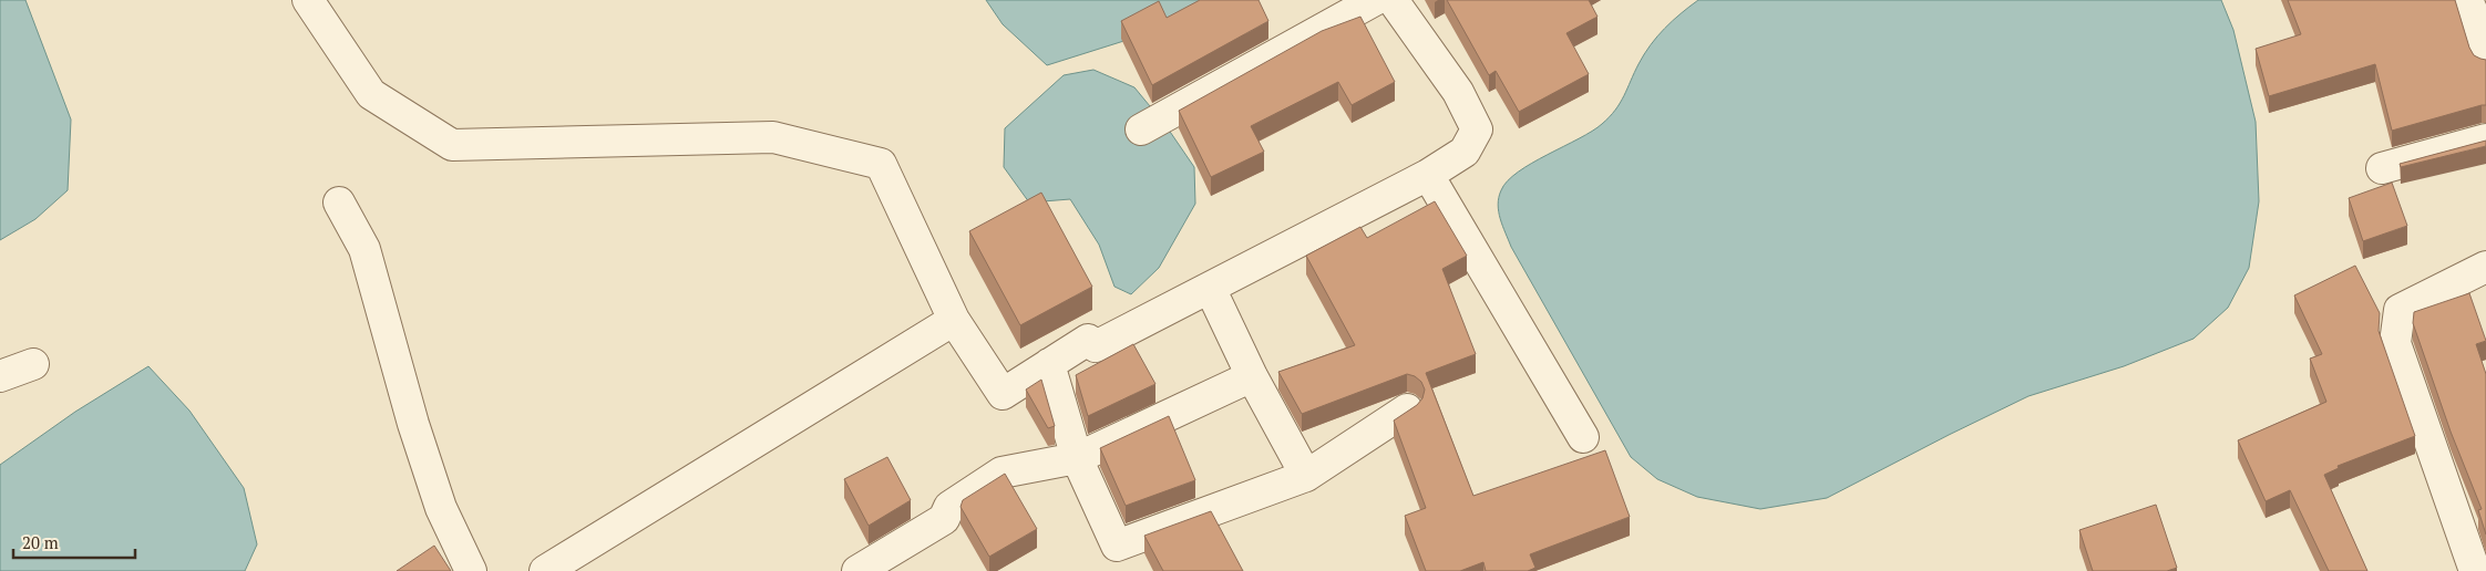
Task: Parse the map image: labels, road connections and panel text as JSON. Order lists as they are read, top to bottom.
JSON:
{
  "scale_bar": "20 m"
}
